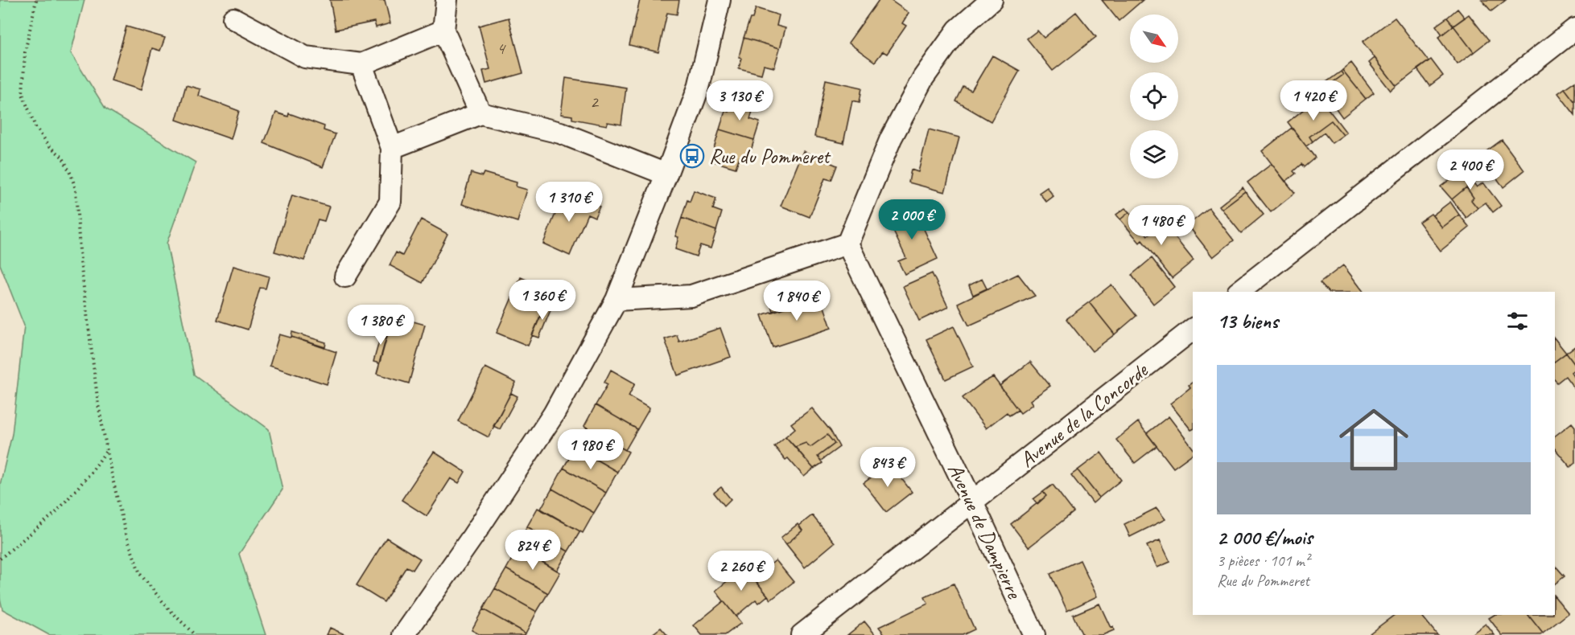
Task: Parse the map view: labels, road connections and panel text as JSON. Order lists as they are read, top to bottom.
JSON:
{
  "streets": {
    "street": ["Avenue de la Concorde", "Avenue de Dampierre"]
  },
  "crossings": [
    ["Avenue de la Concorde", "Avenue de Dampierre"]
  ],
  "places": {
    "bus stop": ["Rue du Pommeret"]
  },
  "house_numbers": ["4", "2"],
  "north": "bottom right",
  "page": {
    "price": [
      "3 130 €",
      "1 420 €",
      "2 400 €",
      "1 310 €",
      "2 000 €",
      "1 480 €",
      "1 360 €",
      "1 840 €",
      "1 380 €",
      "1 980 €",
      "843 €",
      "824 €",
      "2 260 €"
    ],
    "heading": "13 biens",
    "list": [
      {
        "name": "2 000 €/mois",
        "note": "3 pièces · 101 m² · Rue du Pommeret"
      }
    ]
  }
}
